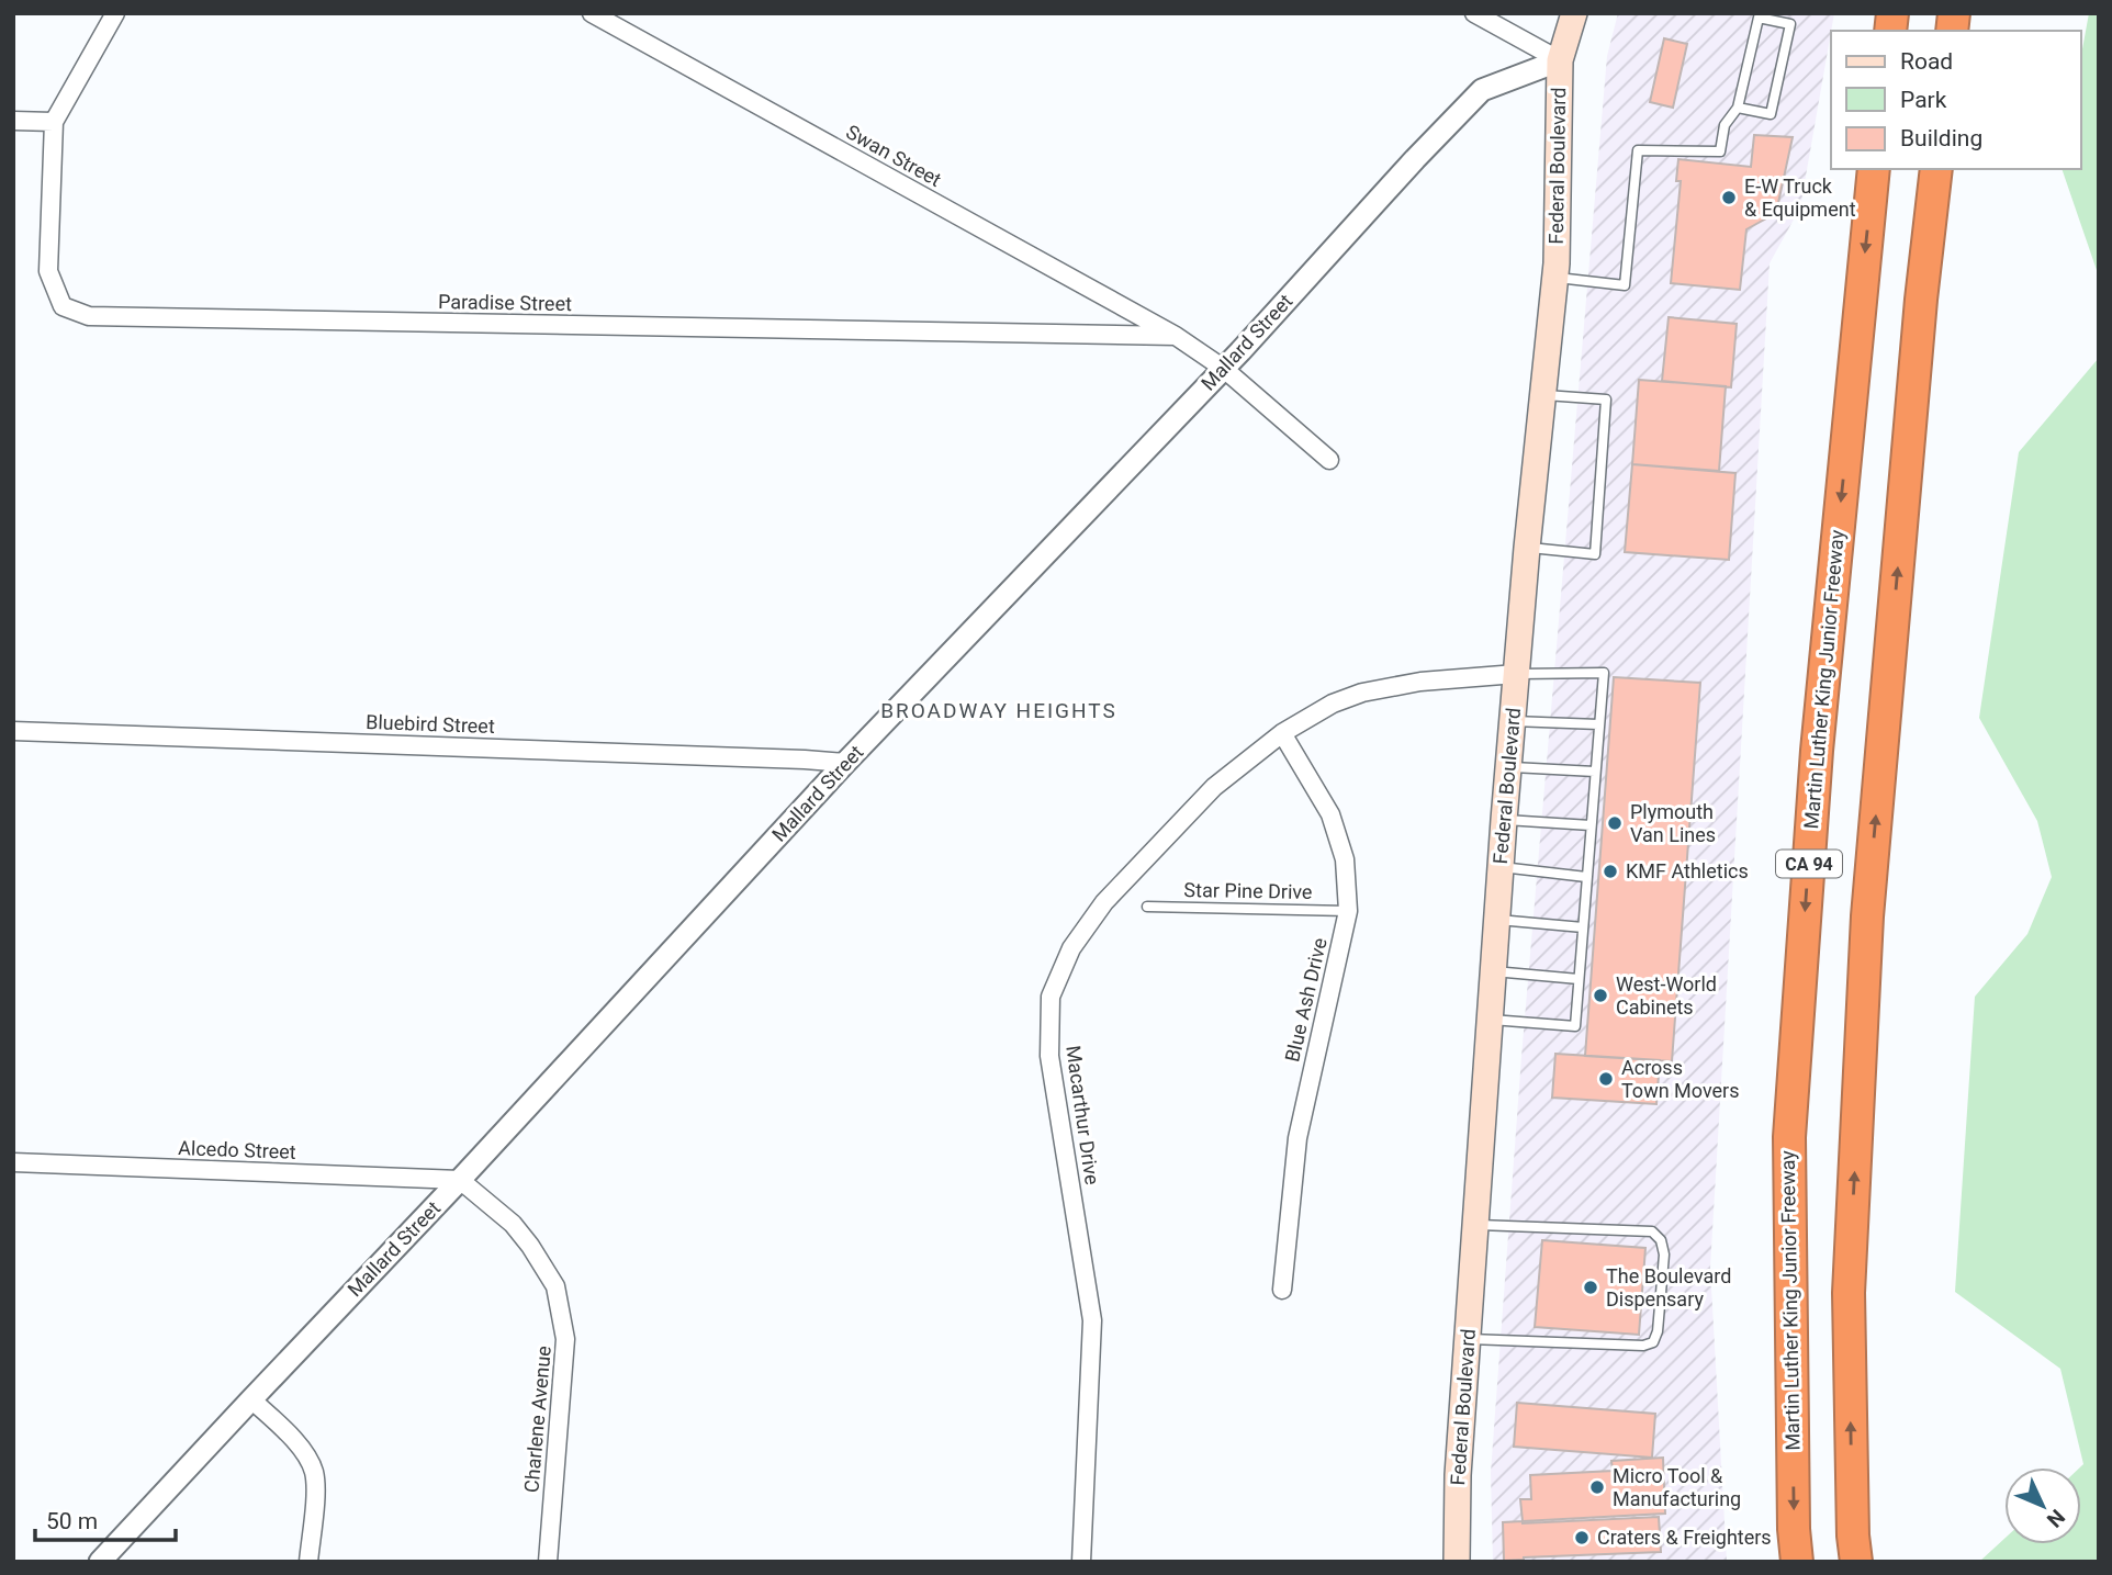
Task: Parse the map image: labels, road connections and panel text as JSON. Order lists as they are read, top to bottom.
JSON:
{
  "streets": {
    "highway": ["Martin Luther King Junior Freeway", "CA 94"],
    "main road": ["Federal Boulevard"],
    "street": [
      "Swan Street",
      "Paradise Street",
      "Mallard Street",
      "Bluebird Street",
      "Blue Ash Drive",
      "Macarthur Drive",
      "Alcedo Street",
      "Charlene Avenue"
    ],
    "lane": ["Star Pine Drive"]
  },
  "crossings": [
    ["Swan Street", "Paradise Street"],
    ["Swan Street", "Mallard Street"],
    ["Federal Boulevard", "Mallard Street"],
    ["Federal Boulevard", "Macarthur Drive"],
    ["Mallard Street", "Bluebird Street"],
    ["Mallard Street", "Alcedo Street"],
    ["Mallard Street", "Charlene Avenue"],
    ["Star Pine Drive", "Blue Ash Drive"],
    ["Blue Ash Drive", "Macarthur Drive"],
    ["Alcedo Street", "Charlene Avenue"]
  ],
  "districts": ["BROADWAY HEIGHTS"],
  "places": [
    "E-W Truck & Equipment",
    "Plymouth Van Lines",
    "KMF Athletics",
    "West-World Cabinets",
    "Across Town Movers",
    "The Boulevard Dispensary",
    "Micro Tool & Manufacturing",
    "Craters & Freighters"
  ],
  "legend": ["Road", "Park", "Building"],
  "scale_bar": "50 m",
  "north": "bottom right"
}
